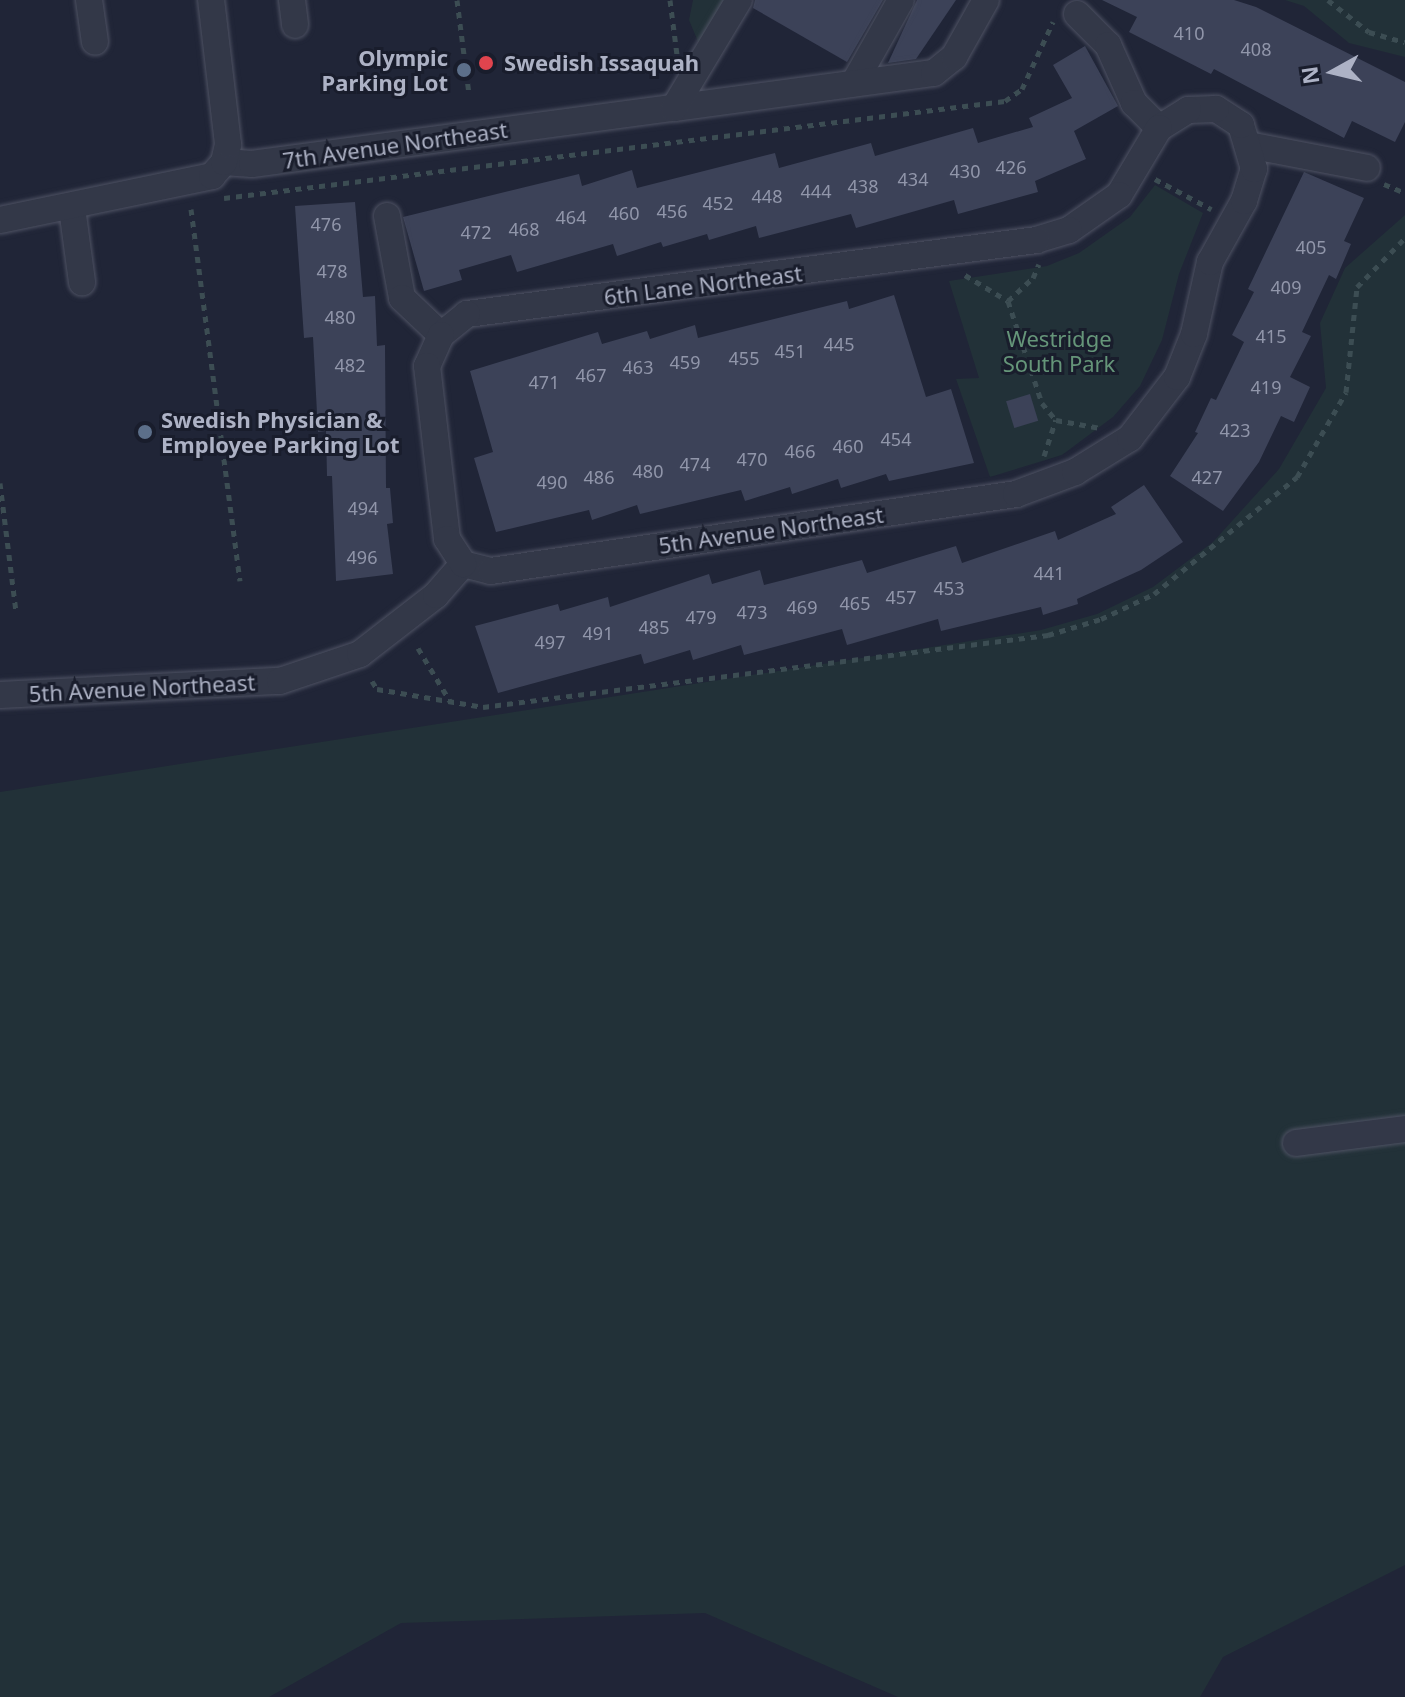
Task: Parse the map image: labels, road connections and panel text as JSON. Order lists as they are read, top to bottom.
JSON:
{
  "streets": {
    "street": ["7th Avenue Northeast", "6th Lane Northeast", "5th Avenue Northeast"]
  },
  "parks": ["Westridge South Park"],
  "places": ["Swedish Issaquah", "Olympic Parking Lot", "Swedish Physician & Employee Parking Lot"],
  "house_numbers": [
    "410",
    "408",
    "426",
    "430",
    "434",
    "438",
    "444",
    "448",
    "452",
    "456",
    "460",
    "464",
    "476",
    "468",
    "472",
    "405",
    "478",
    "409",
    "480",
    "415",
    "445",
    "451",
    "455",
    "459",
    "482",
    "463",
    "467",
    "471",
    "419",
    "423",
    "454",
    "460",
    "466",
    "470",
    "474",
    "480",
    "486",
    "427",
    "490",
    "494",
    "496",
    "441",
    "453",
    "457",
    "465",
    "469",
    "473",
    "479",
    "485",
    "491",
    "497"
  ],
  "north": "left"
}
